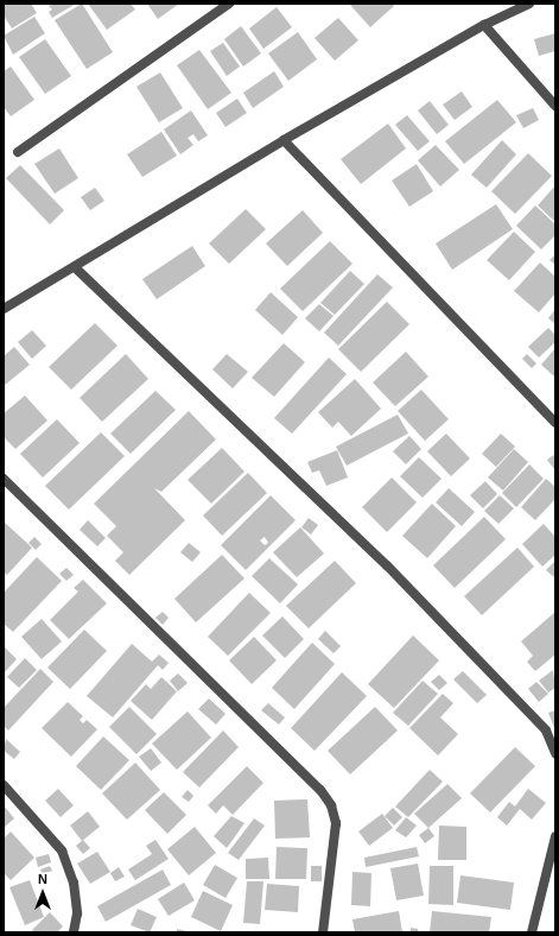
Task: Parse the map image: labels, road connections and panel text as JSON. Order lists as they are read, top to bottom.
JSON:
{
  "north": "top"
}
